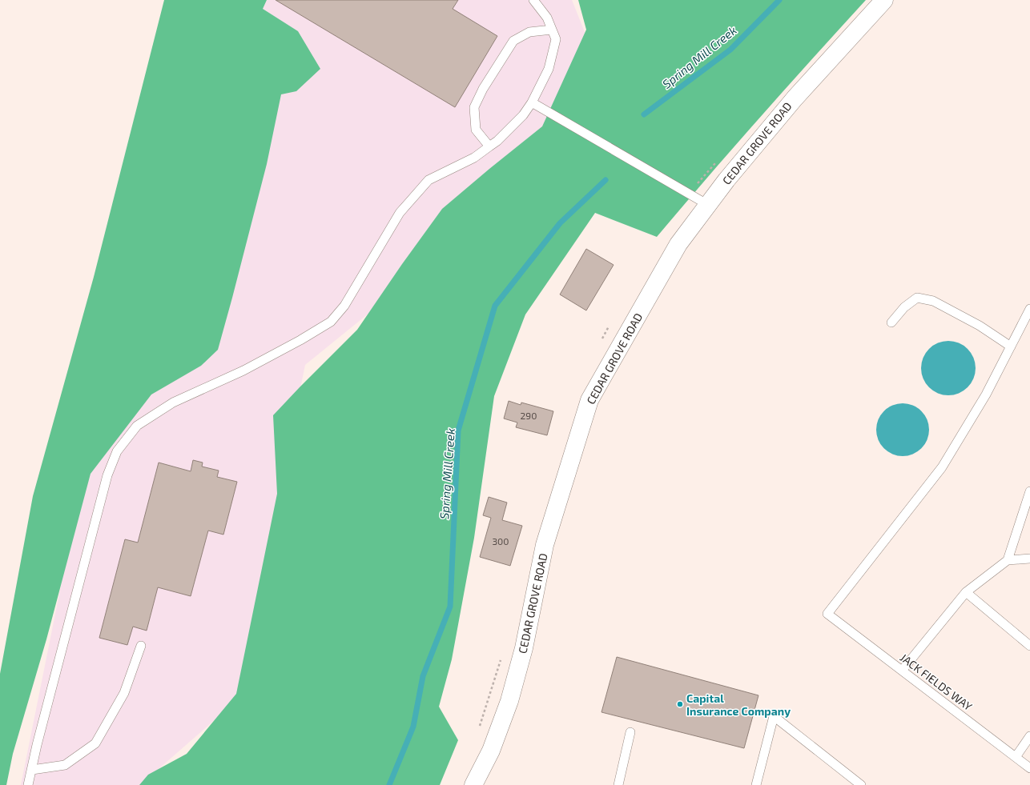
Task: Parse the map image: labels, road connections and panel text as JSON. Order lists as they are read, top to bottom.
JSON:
{
  "streets": {
    "street": ["CEDAR GROVE ROAD"],
    "lane": ["JACK FIELDS WAY"]
  },
  "water": ["Spring Mill Creek"],
  "places": ["Capital Insurance Company"],
  "house_numbers": ["290", "300"]
}
